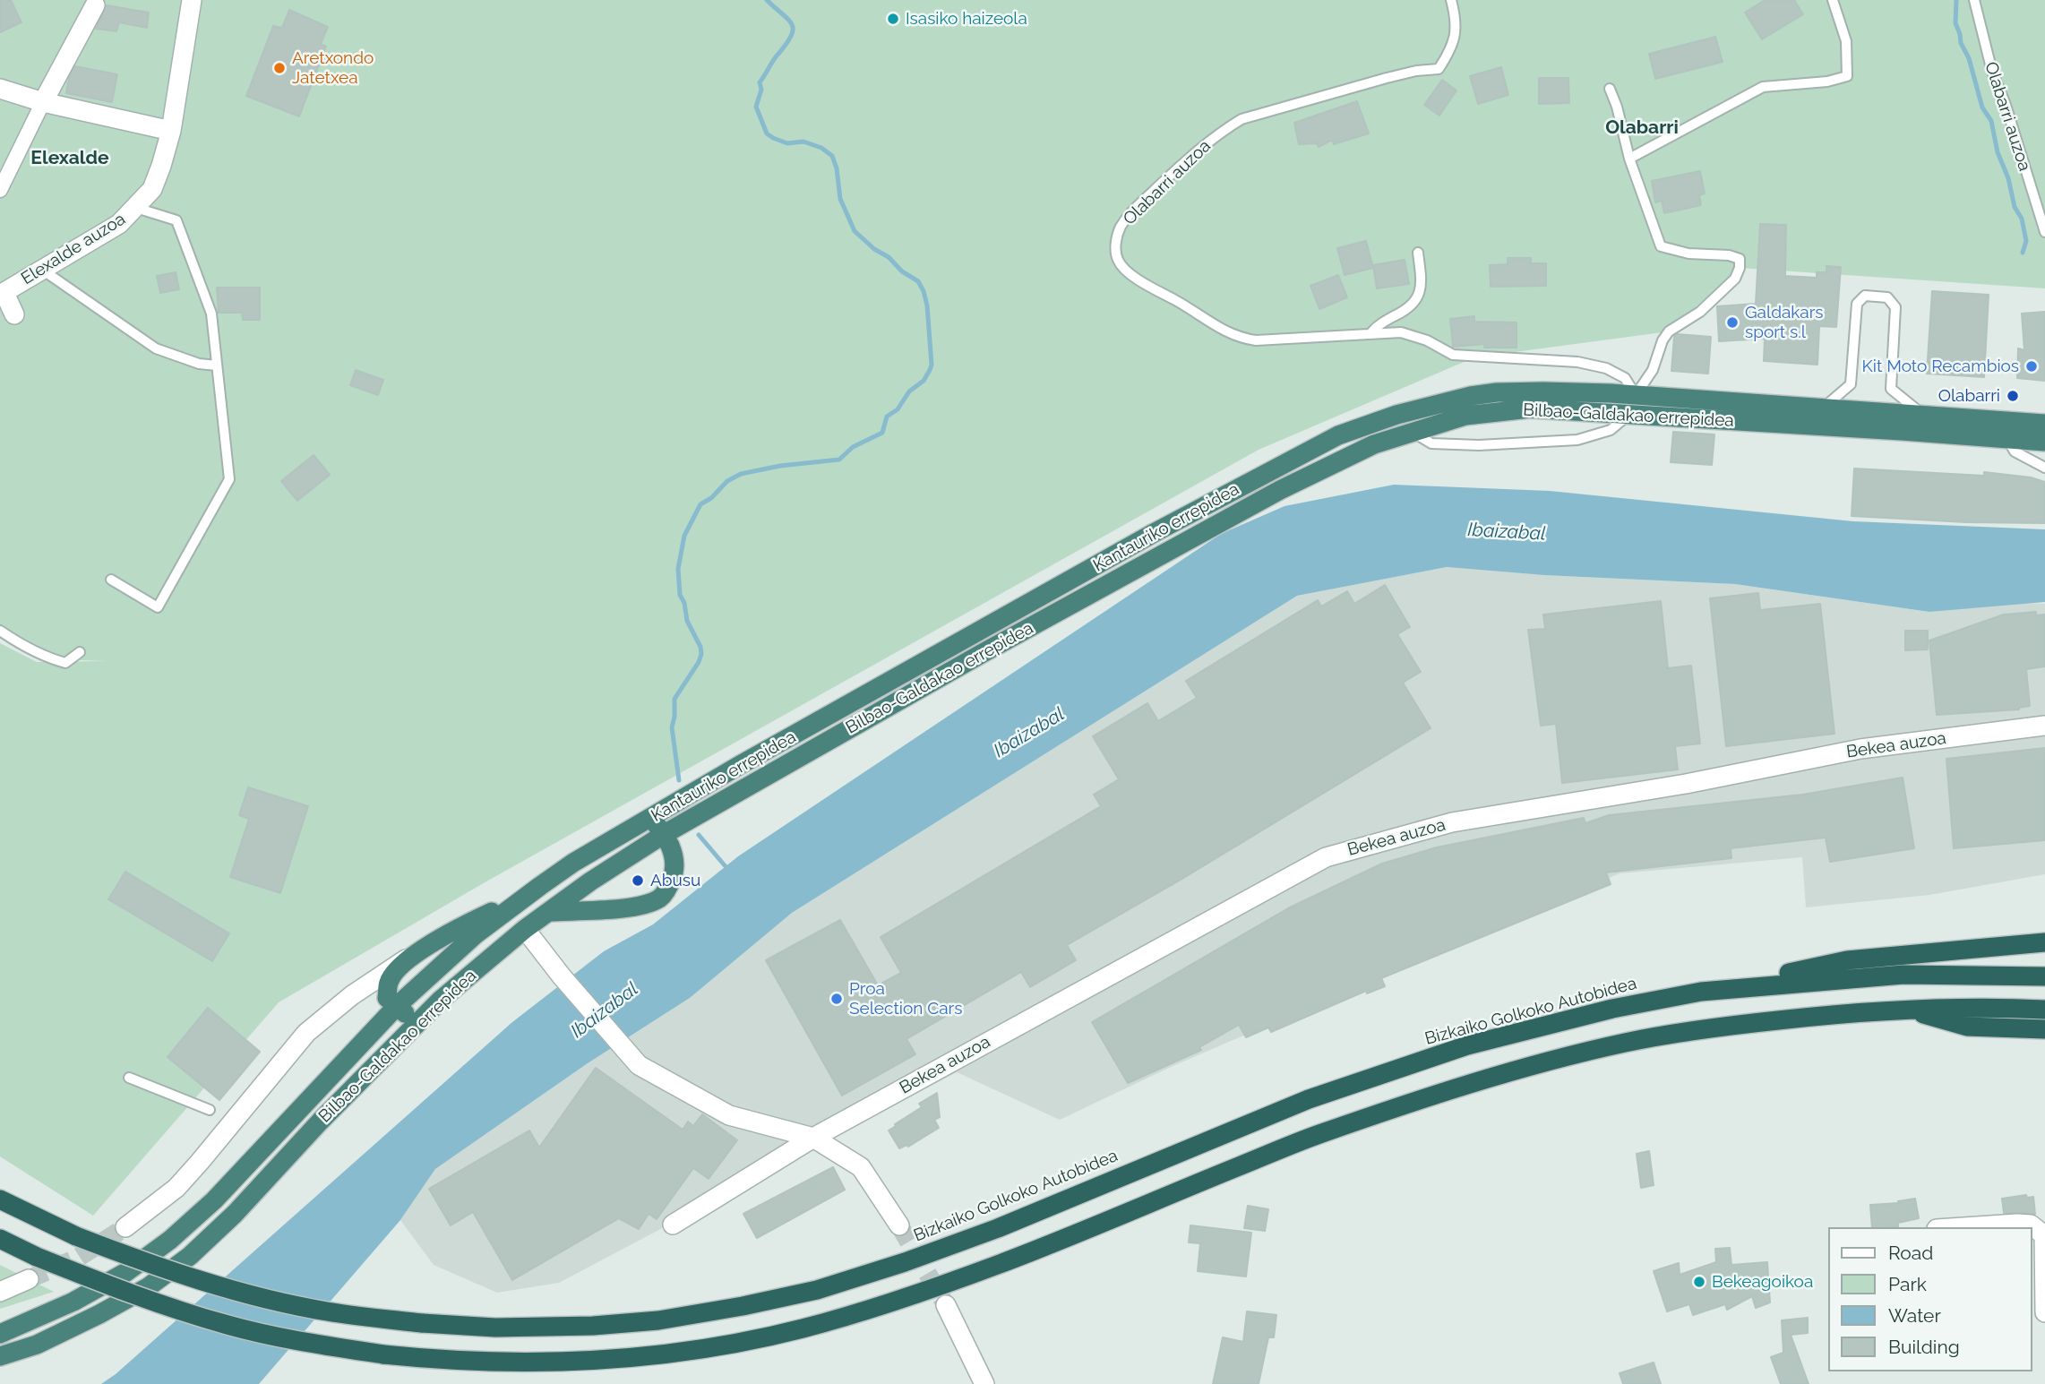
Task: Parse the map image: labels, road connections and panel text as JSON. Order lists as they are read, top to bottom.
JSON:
{
  "streets": {
    "highway": ["Bilbao-Galdakao errepidea", "Kantauriko errepidea", "Bizkaiko Golkoko Autobidea"],
    "street": ["Elexalde auzoa", "Bekea auzoa"],
    "lane": ["Olabarri auzoa"]
  },
  "crossings": [
    ["Olabarri auzoa", "Kantauriko errepidea"],
    ["Bilbao-Galdakao errepidea", "Kantauriko errepidea"]
  ],
  "districts": ["Olabarri", "Elexalde"],
  "water": ["Ibaizabal"],
  "places": [
    "Isasiko haizeola",
    "Aretxondo Jatetxea",
    "Galdakars sport s.l",
    "Kit Moto Recambios",
    "Olabarri",
    "Abusu",
    "Proa Selection Cars",
    "Bekeagoikoa"
  ],
  "legend": [
    "Road",
    "Park",
    "Water",
    "Building"
  ]
}
